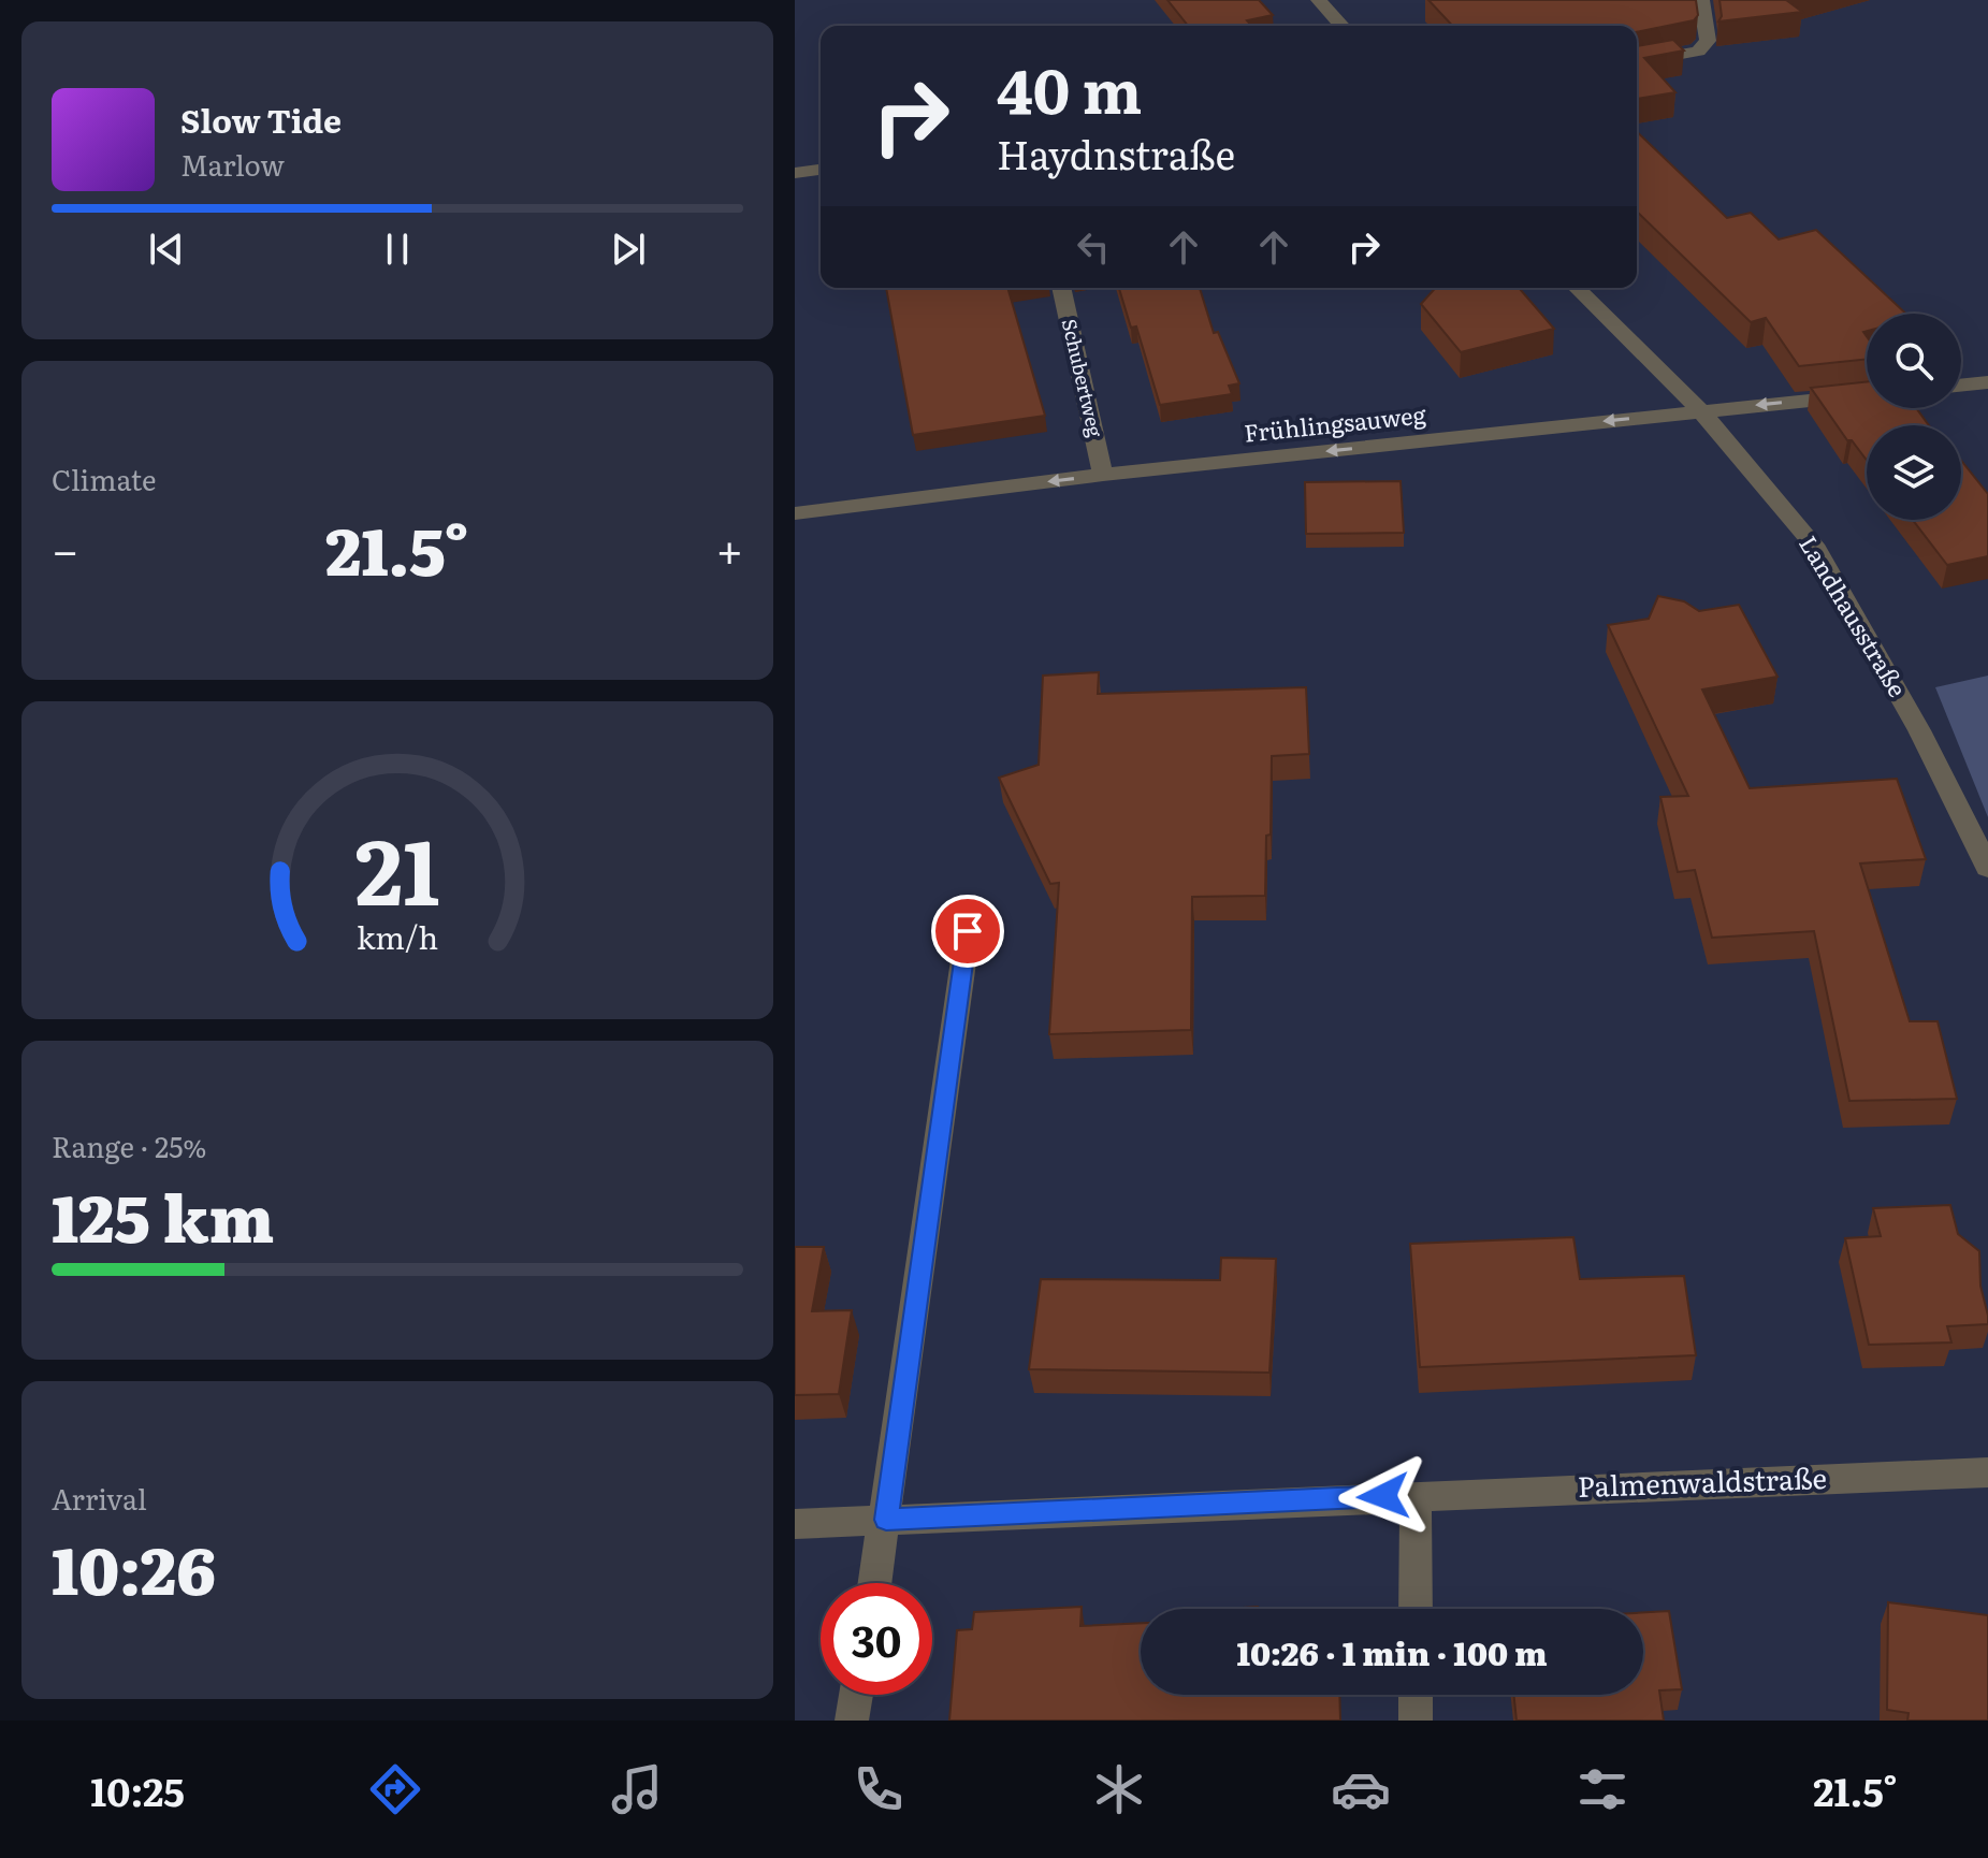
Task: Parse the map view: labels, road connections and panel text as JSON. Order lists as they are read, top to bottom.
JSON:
{
  "streets": {
    "street": [
      "Schubertweg",
      "Frühlingsauweg",
      "Landhausstraße",
      "Palmenwaldstraße"
    ]
  },
  "crossings": [
    ["Schubertweg", "Frühlingsauweg"],
    ["Frühlingsauweg", "Landhausstraße"]
  ],
  "one_way": ["Frühlingsauweg"],
  "page": {
    "turn": ["40 m", "Haydnstraße"],
    "song": ["Slow Tide", "Marlow"],
    "tile": [
      "Climate",
      ["Range · 25%", "125 km"],
      ["Arrival", "10:26"]
    ],
    "heat": ["−", "21.5°", "+"],
    "limit": "30",
    "trip": "10:26 · 1 min · 100 m",
    "tabs": ["10:25", "21.5°"],
    "gauge": ["21", "km/h"]
  }
}
